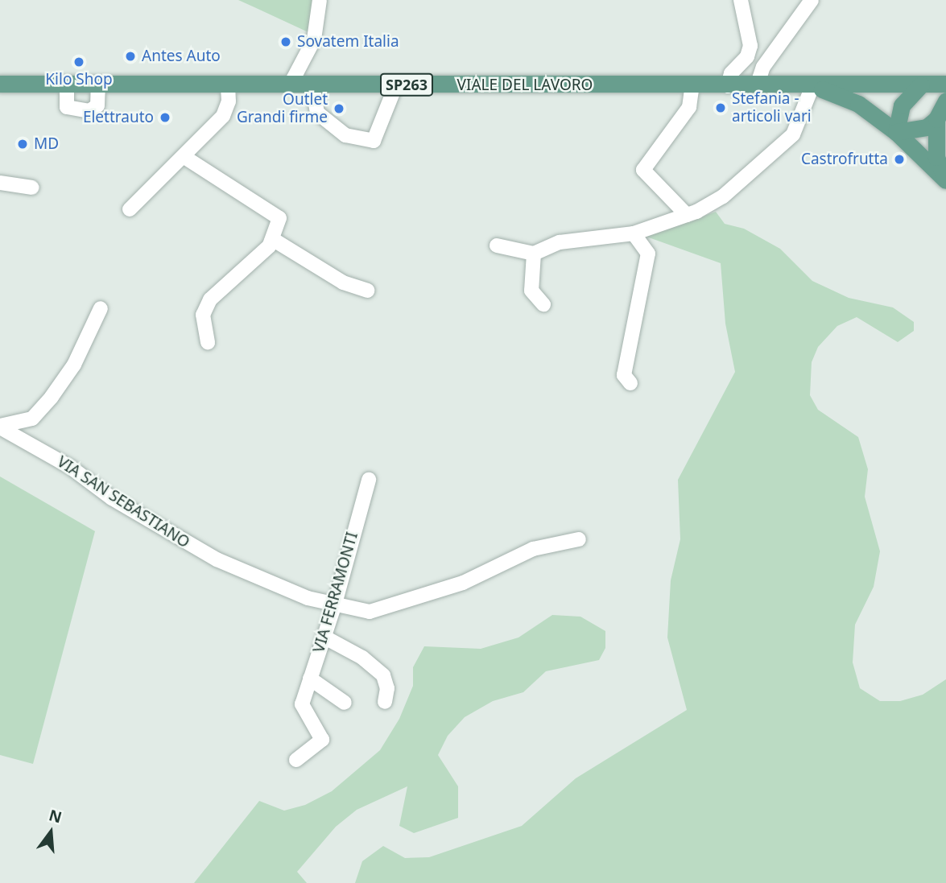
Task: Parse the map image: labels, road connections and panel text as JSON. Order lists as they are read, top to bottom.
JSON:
{
  "streets": {
    "main road": ["SP263", "VIALE DEL LAVORO"],
    "street": ["VIA SAN SEBASTIANO", "VIA FERRAMONTI"]
  },
  "crossings": [
    ["SP263", "VIALE DEL LAVORO"],
    ["VIA SAN SEBASTIANO", "VIA FERRAMONTI"]
  ],
  "places": [
    "Sovatem Italia",
    "Antes Auto",
    "Kilo Shop",
    "Stefania - articoli vari",
    "Outlet Grandi firme",
    "Elettrauto",
    "MD",
    "Castrofrutta"
  ],
  "north": "top"
}
